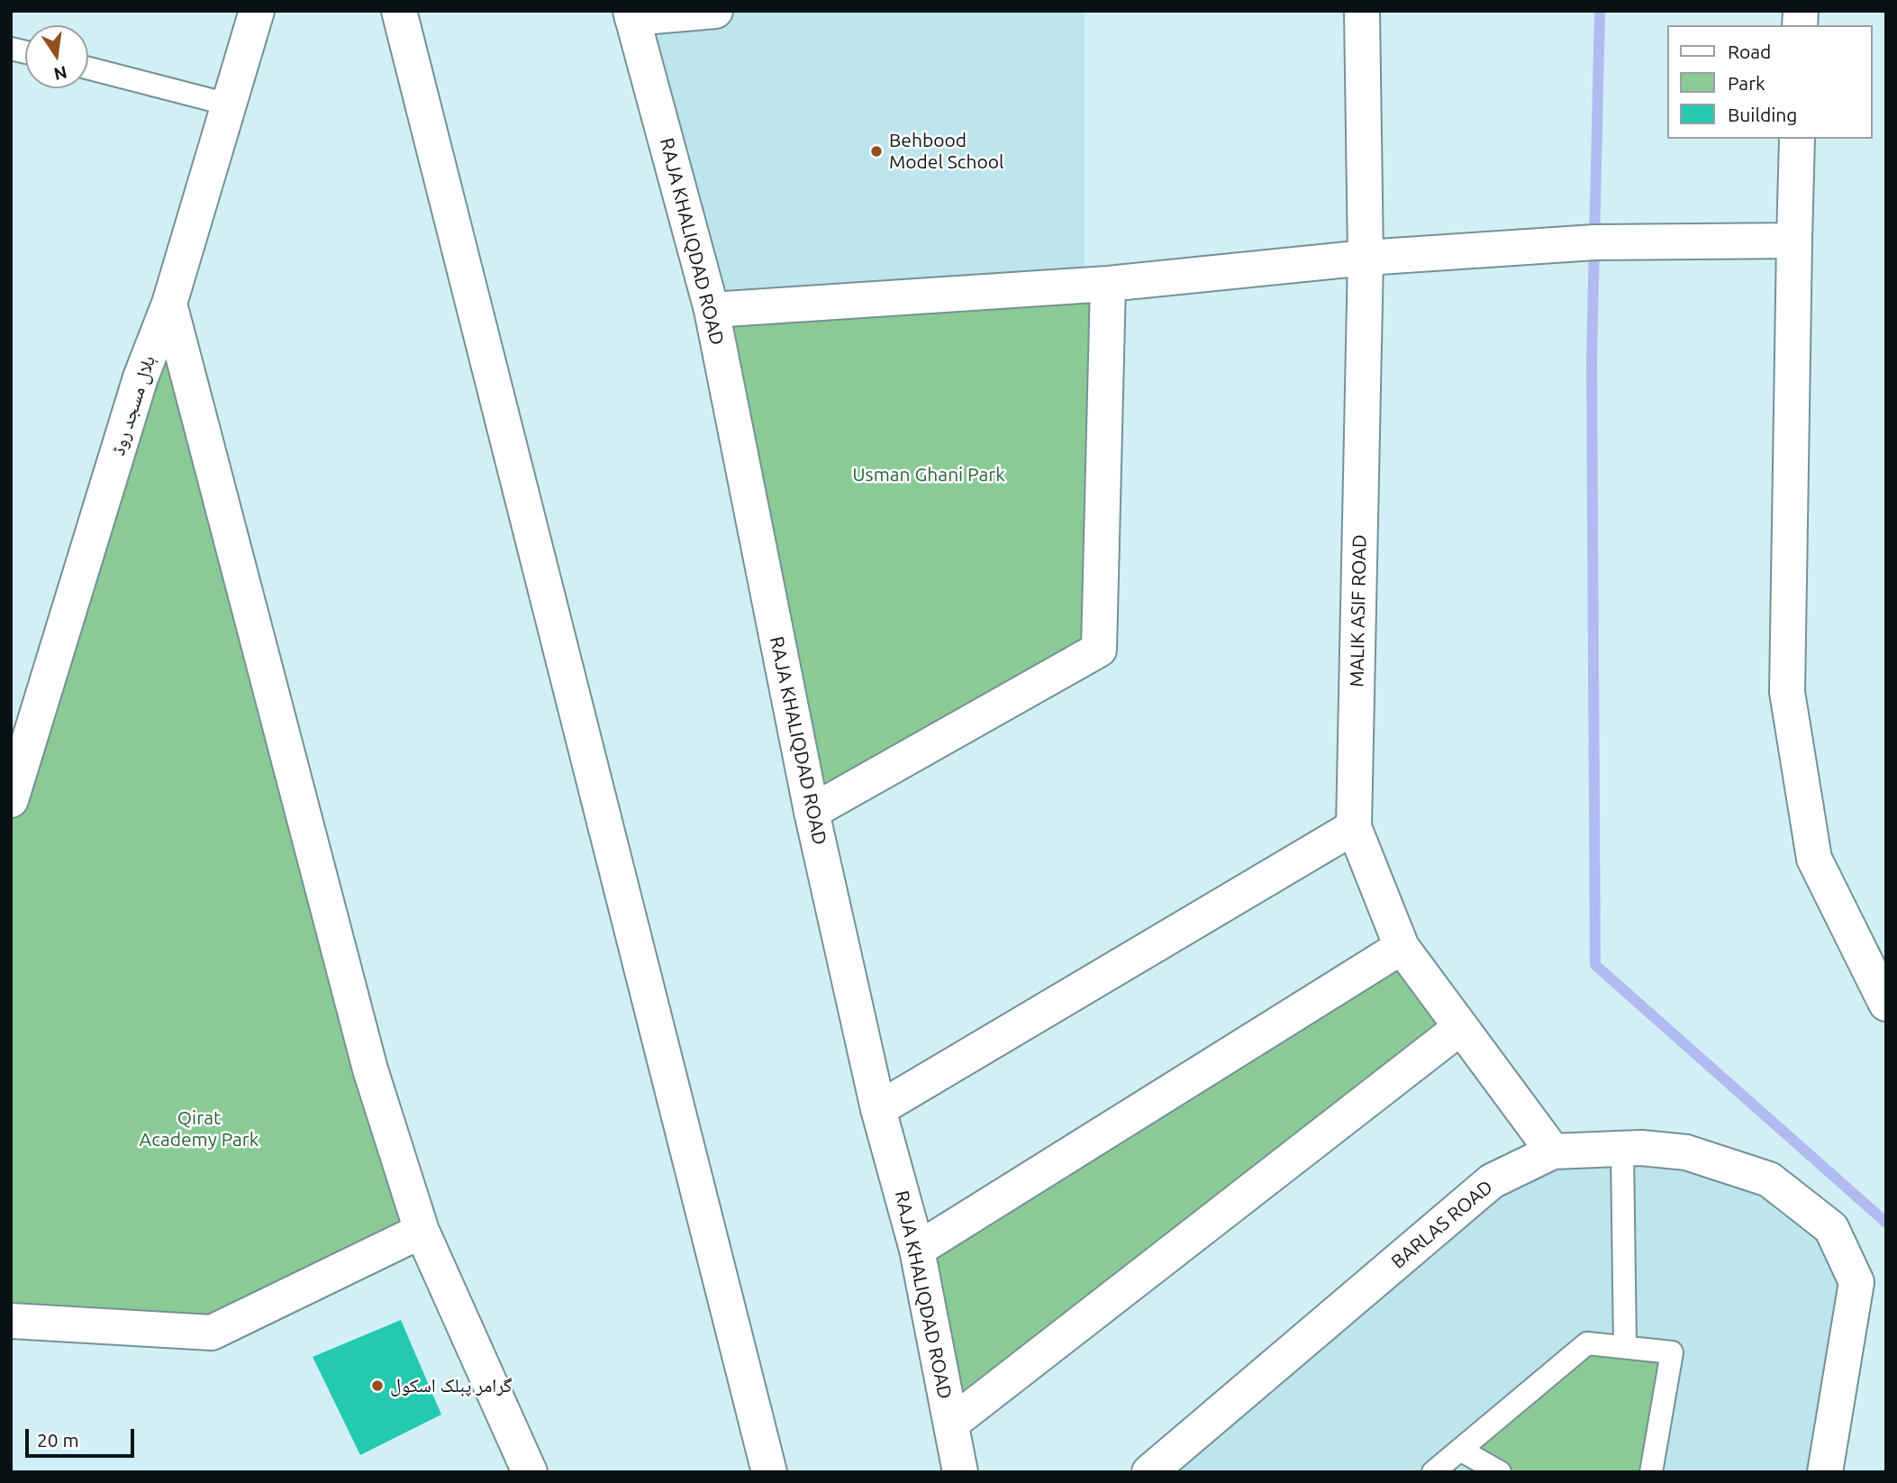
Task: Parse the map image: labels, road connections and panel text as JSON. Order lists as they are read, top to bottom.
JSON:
{
  "streets": {
    "street": [
      "RAJA KHALIQDAD ROAD",
      "ہلال مسجد روڈ",
      "MALIK ASIF ROAD",
      "BARLAS ROAD"
    ]
  },
  "crossings": [
    ["MALIK ASIF ROAD", "BARLAS ROAD"]
  ],
  "parks": ["Usman Ghani Park", "Qirat Academy Park"],
  "places": ["Behbood Model School", "گرامر پبلک اسکول"],
  "legend": ["Road", "Park", "Building"],
  "scale_bar": "20 m",
  "north": "bottom"
}
